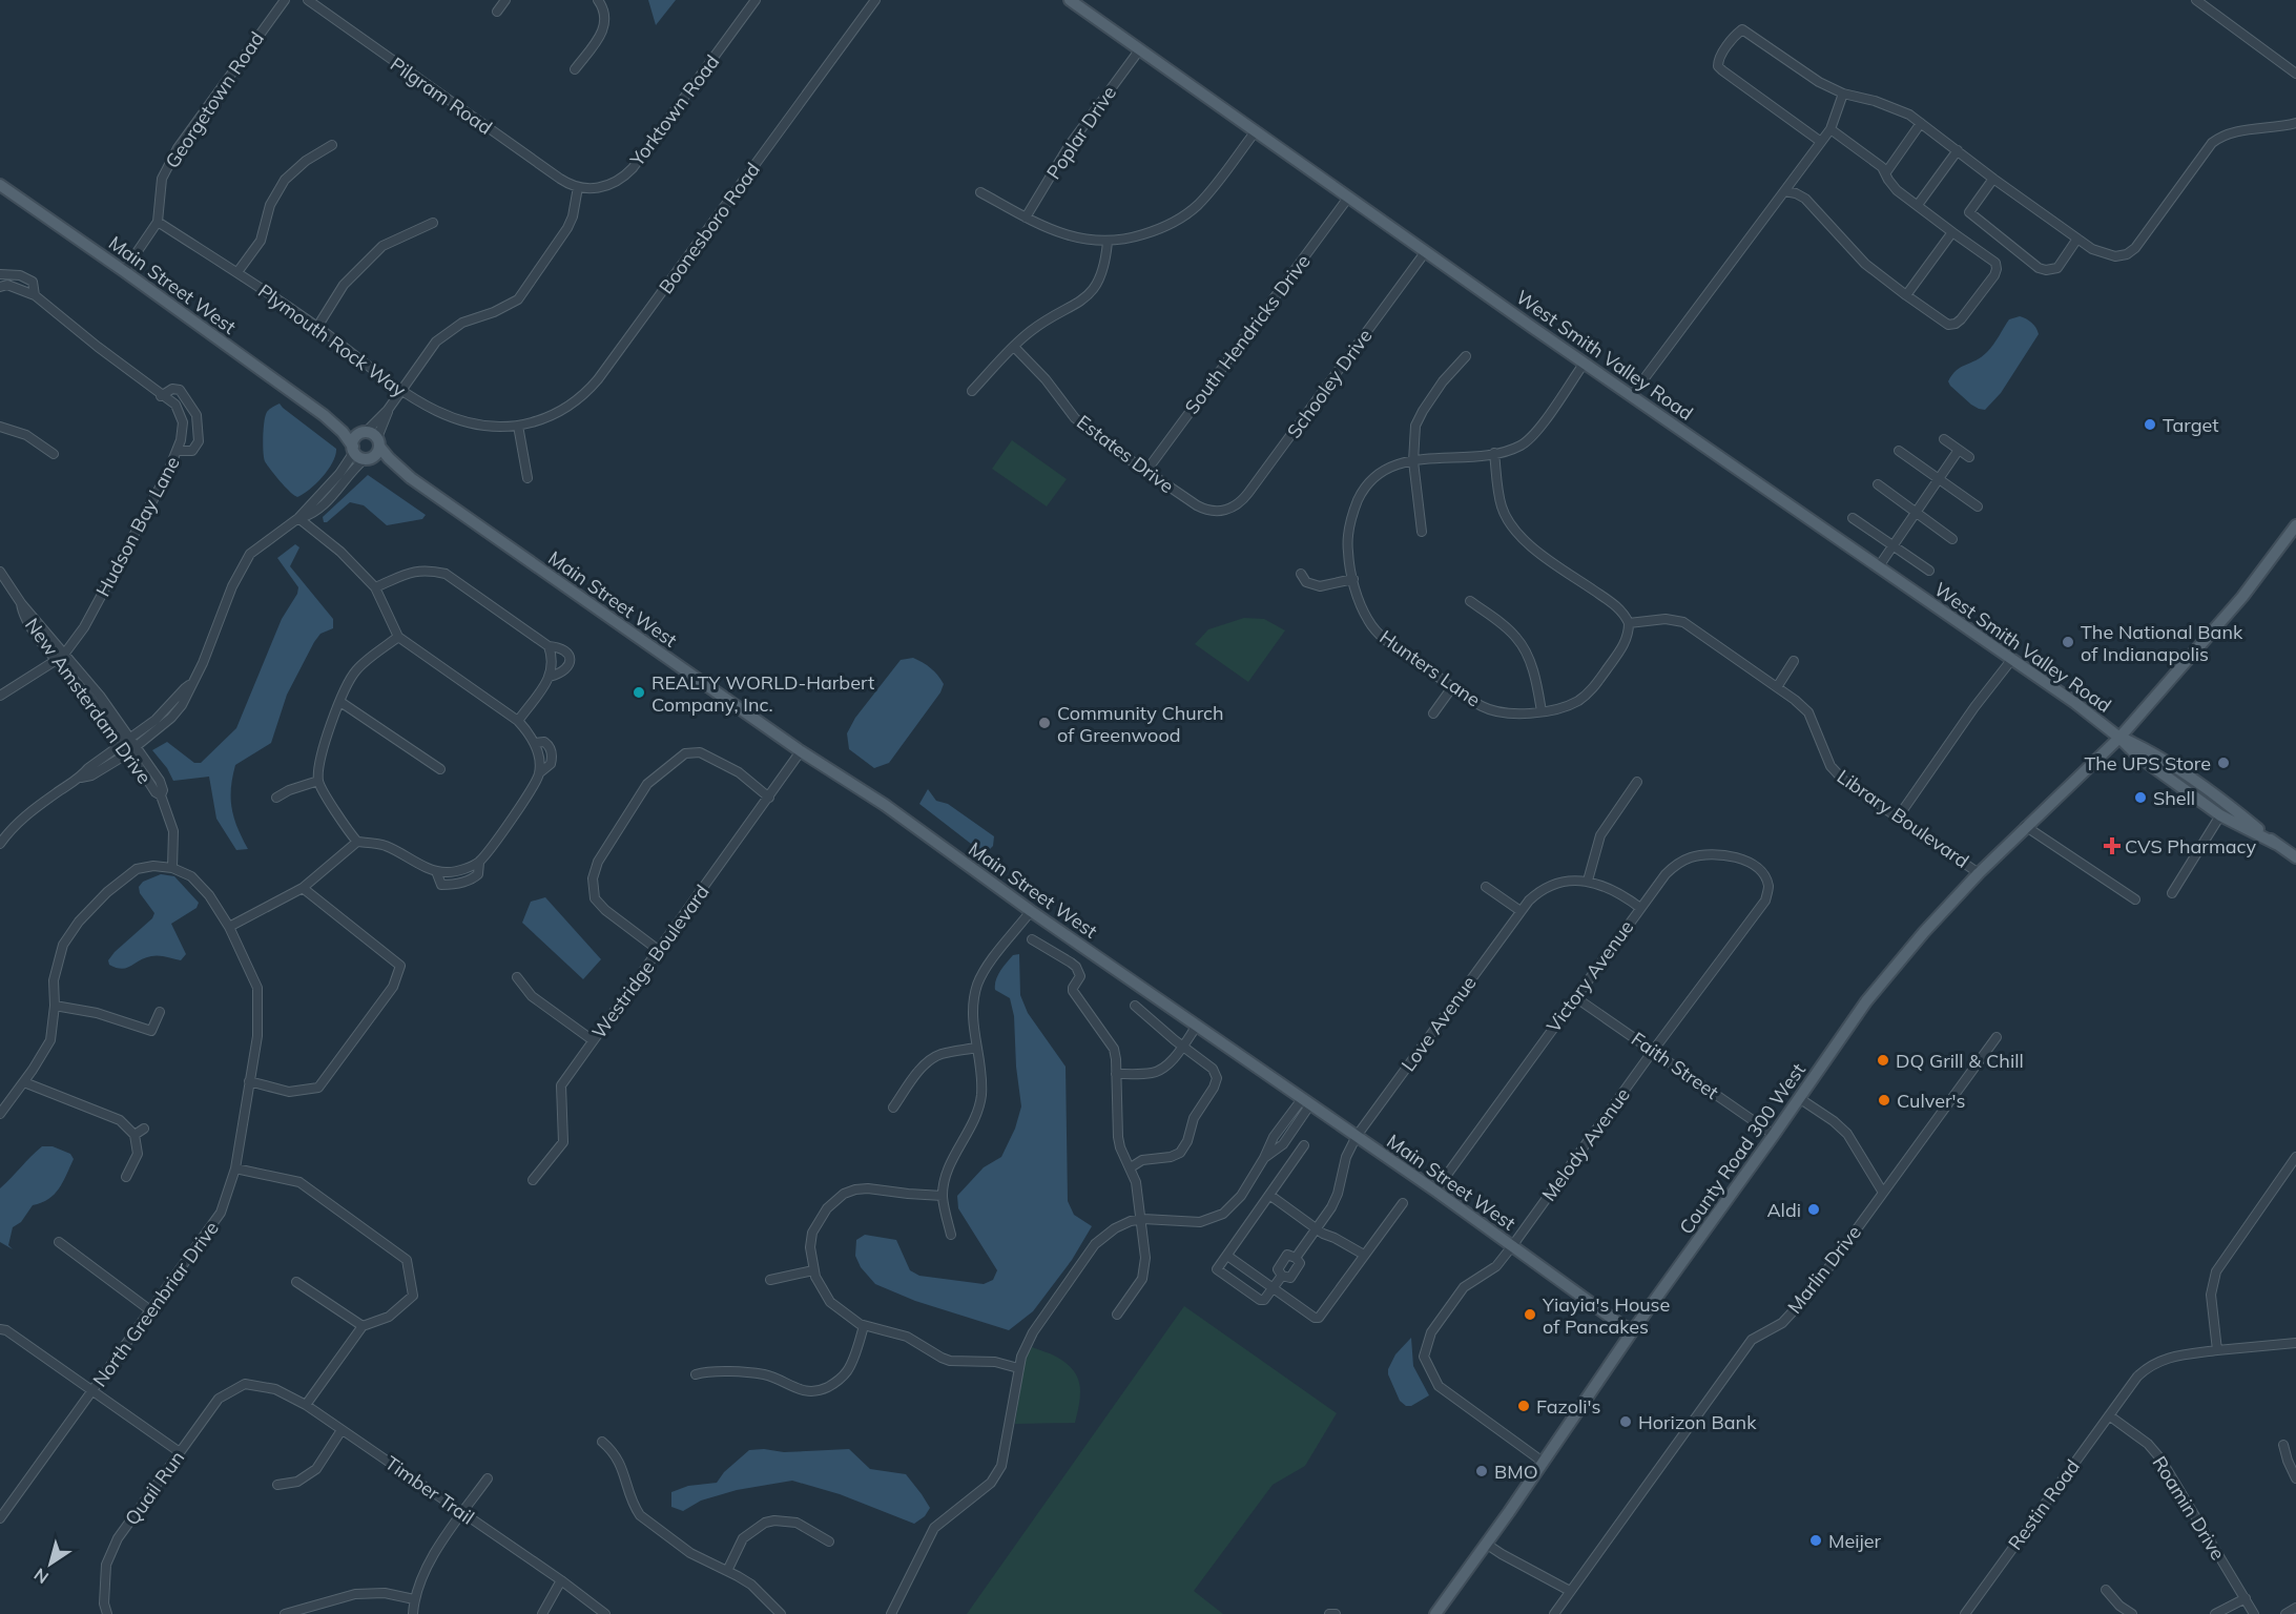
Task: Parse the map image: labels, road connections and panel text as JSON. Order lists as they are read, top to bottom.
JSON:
{
  "streets": {
    "main road": ["Main Street West", "West Smith Valley Road", "County Road 300 West"],
    "street": [
      "Pilgram Road",
      "Georgetown Road",
      "Yorktown Road",
      "Poplar Drive",
      "Boonesboro Road",
      "South Hendricks Drive",
      "Plymouth Rock Way",
      "Schooley Drive",
      "Estates Drive",
      "Hudson Bay Lane",
      "Hunters Lane",
      "New Amsterdam Drive",
      "Library Boulevard",
      "Westridge Boulevard",
      "Victory Avenue",
      "Love Avenue",
      "Faith Street",
      "Melody Avenue",
      "Marlin Drive",
      "North Greenbriar Drive",
      "Quail Run",
      "Timber Trail",
      "Restin Road",
      "Roamin Drive"
    ]
  },
  "crossings": [
    ["Pilgram Road", "Yorktown Road"],
    ["Georgetown Road", "Main Street West"],
    ["Georgetown Road", "Plymouth Rock Way"],
    ["Poplar Drive", "West Smith Valley Road"],
    ["Boonesboro Road", "Plymouth Rock Way"],
    ["Main Street West", "Westridge Boulevard"],
    ["Main Street West", "Victory Avenue"],
    ["Main Street West", "Love Avenue"],
    ["Main Street West", "Melody Avenue"],
    ["Main Street West", "County Road 300 West"],
    ["South Hendricks Drive", "West Smith Valley Road"],
    ["South Hendricks Drive", "Estates Drive"],
    ["West Smith Valley Road", "Schooley Drive"],
    ["West Smith Valley Road", "Hunters Lane"],
    ["West Smith Valley Road", "County Road 300 West"],
    ["Schooley Drive", "Estates Drive"],
    ["Hudson Bay Lane", "New Amsterdam Drive"],
    ["Hunters Lane", "Library Boulevard"],
    ["New Amsterdam Drive", "North Greenbriar Drive"],
    ["Library Boulevard", "County Road 300 West"],
    ["Victory Avenue", "Love Avenue"],
    ["Victory Avenue", "Faith Street"],
    ["Victory Avenue", "Melody Avenue"],
    ["Faith Street", "Melody Avenue"],
    ["Faith Street", "County Road 300 West"],
    ["Melody Avenue", "County Road 300 West"],
    ["Quail Run", "Timber Trail"],
    ["Restin Road", "Roamin Drive"]
  ],
  "places": {
    "other": [
      "Target",
      "The National Bank of Indianapolis",
      "REALTY WORLD-Harbert Company, Inc.",
      "Community Church of Greenwood",
      "The UPS Store",
      "Shell",
      "DQ Grill & Chill",
      "Culver's",
      "Aldi",
      "Yiayia's House of Pancakes",
      "Fazoli's",
      "Horizon Bank",
      "BMO",
      "Meijer"
    ],
    "health": ["CVS Pharmacy"]
  },
  "north": "bottom left"
}
